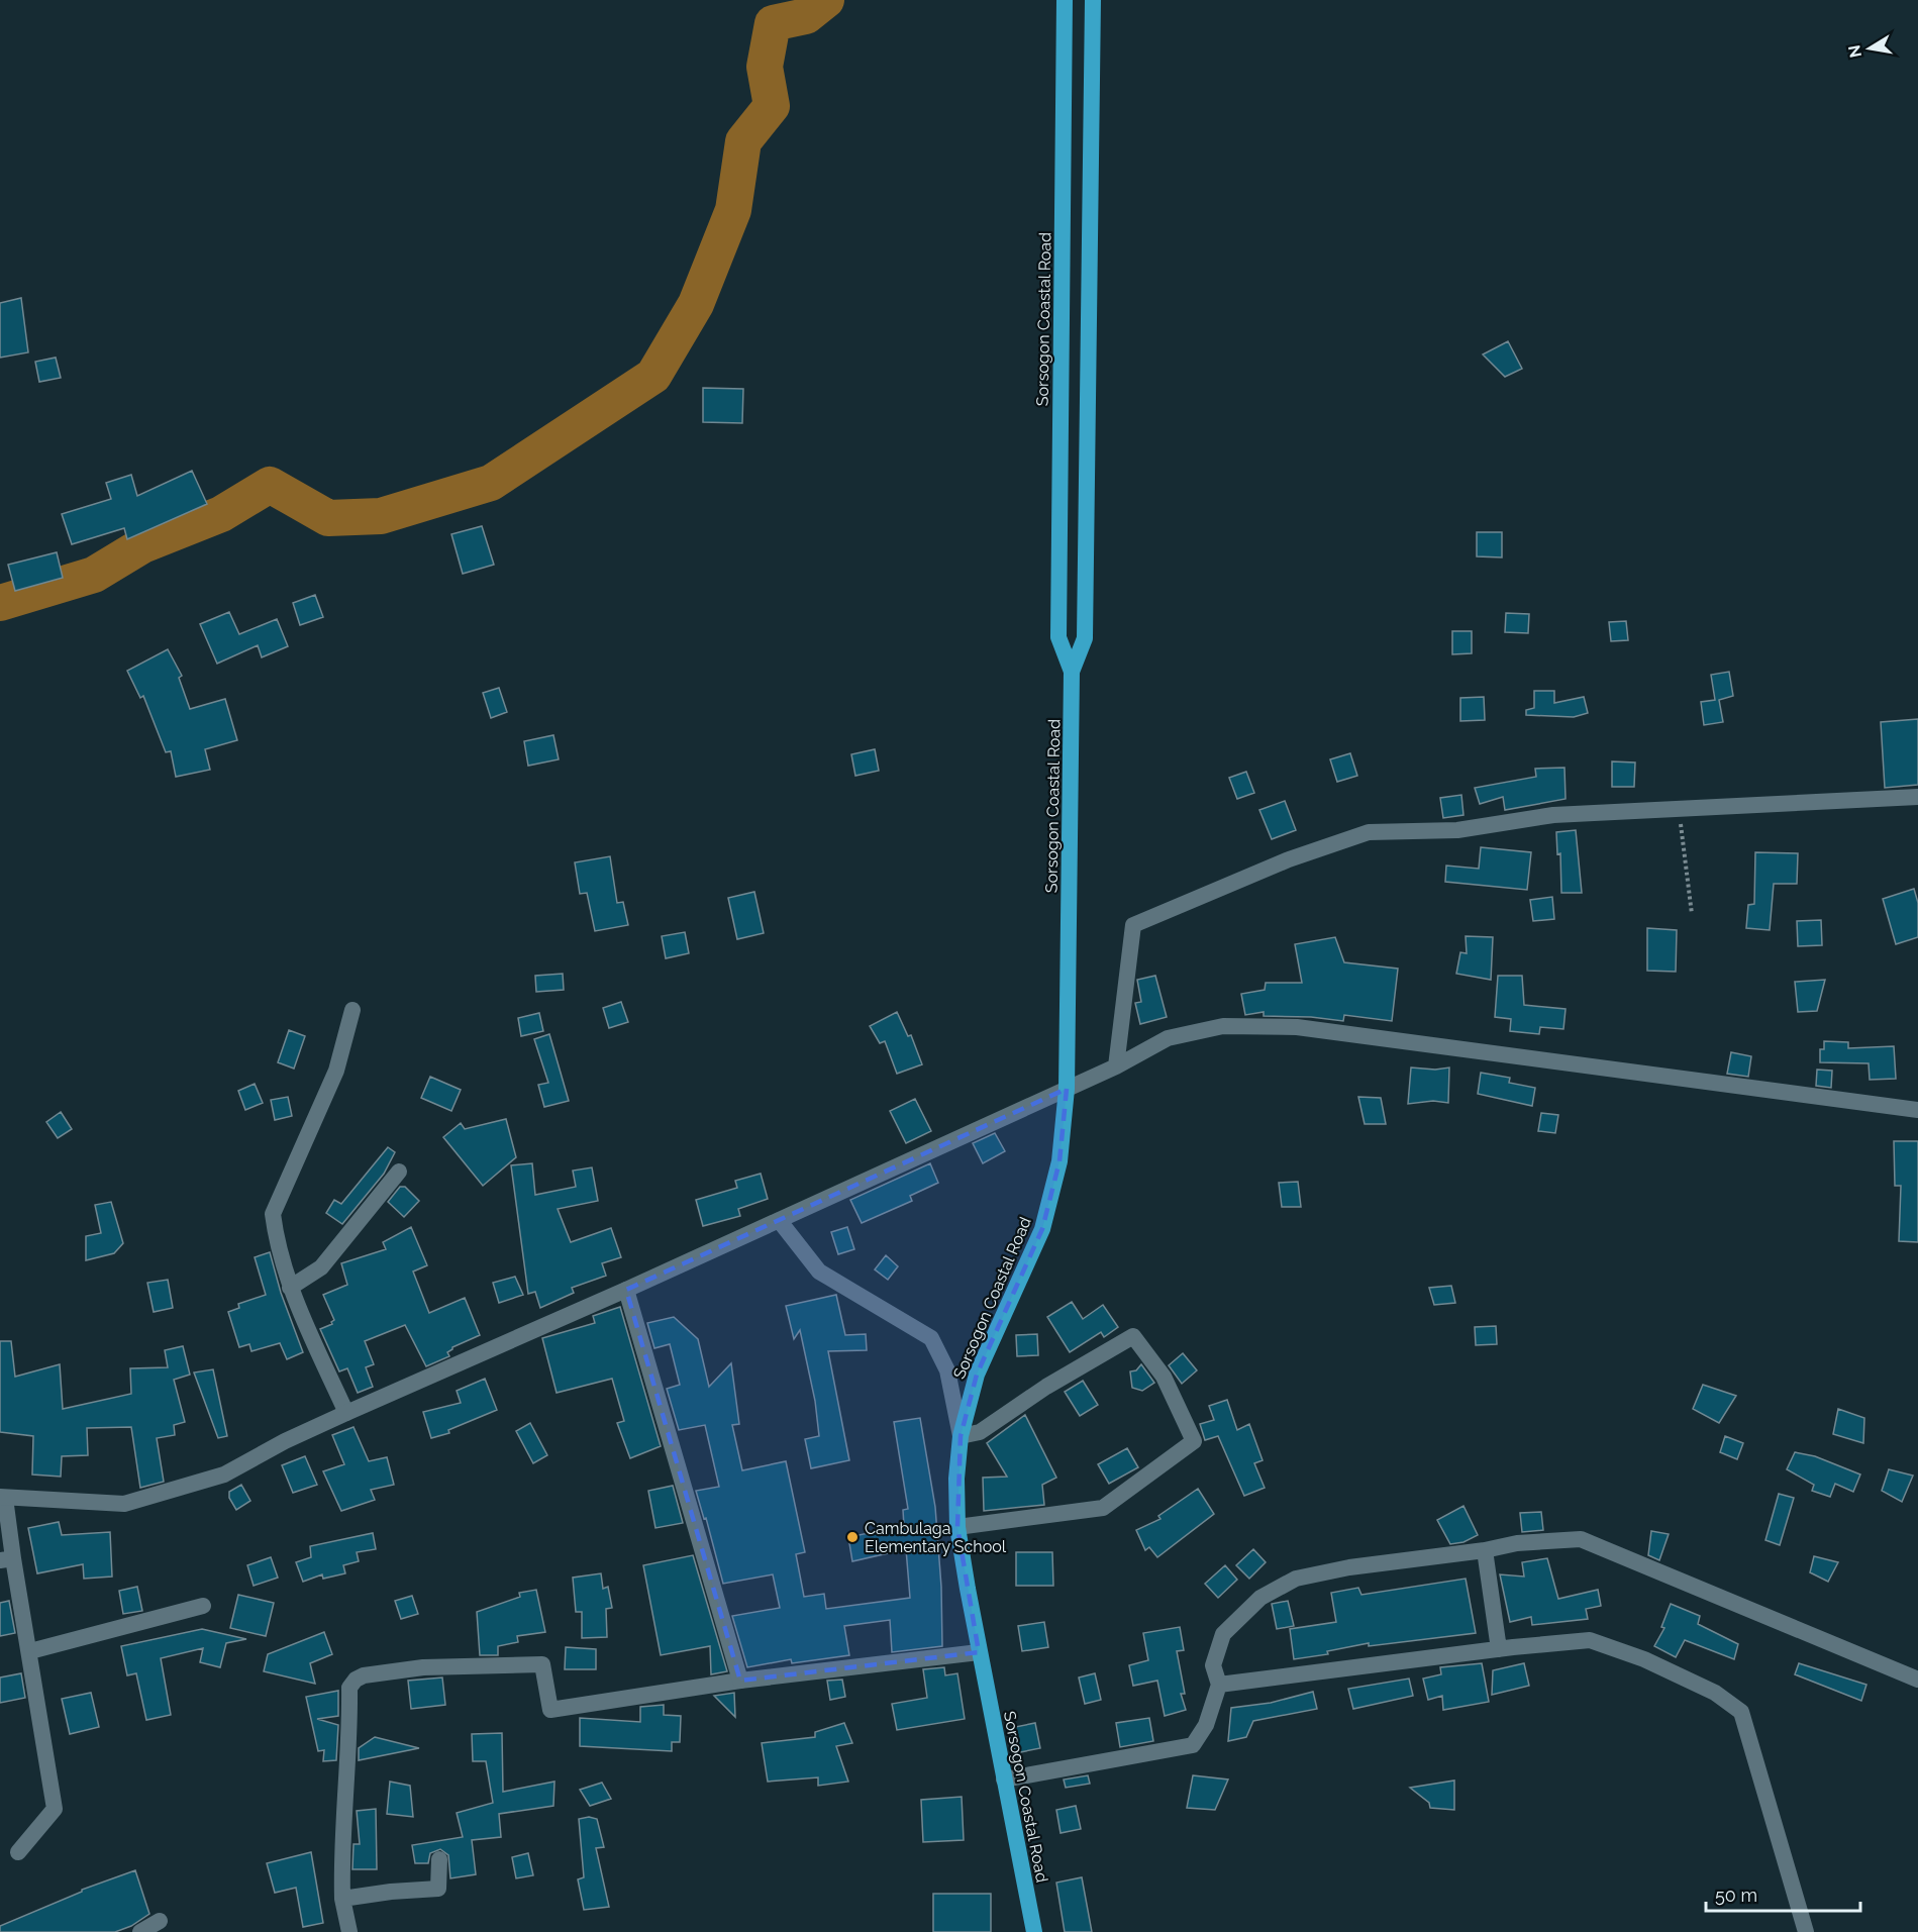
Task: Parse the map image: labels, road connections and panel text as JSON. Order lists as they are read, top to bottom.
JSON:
{
  "streets": {
    "highway": ["Sorsogon Coastal Road"]
  },
  "places": ["Cambulaga Elementary School"],
  "scale_bar": "50 m",
  "north": "left"
}
